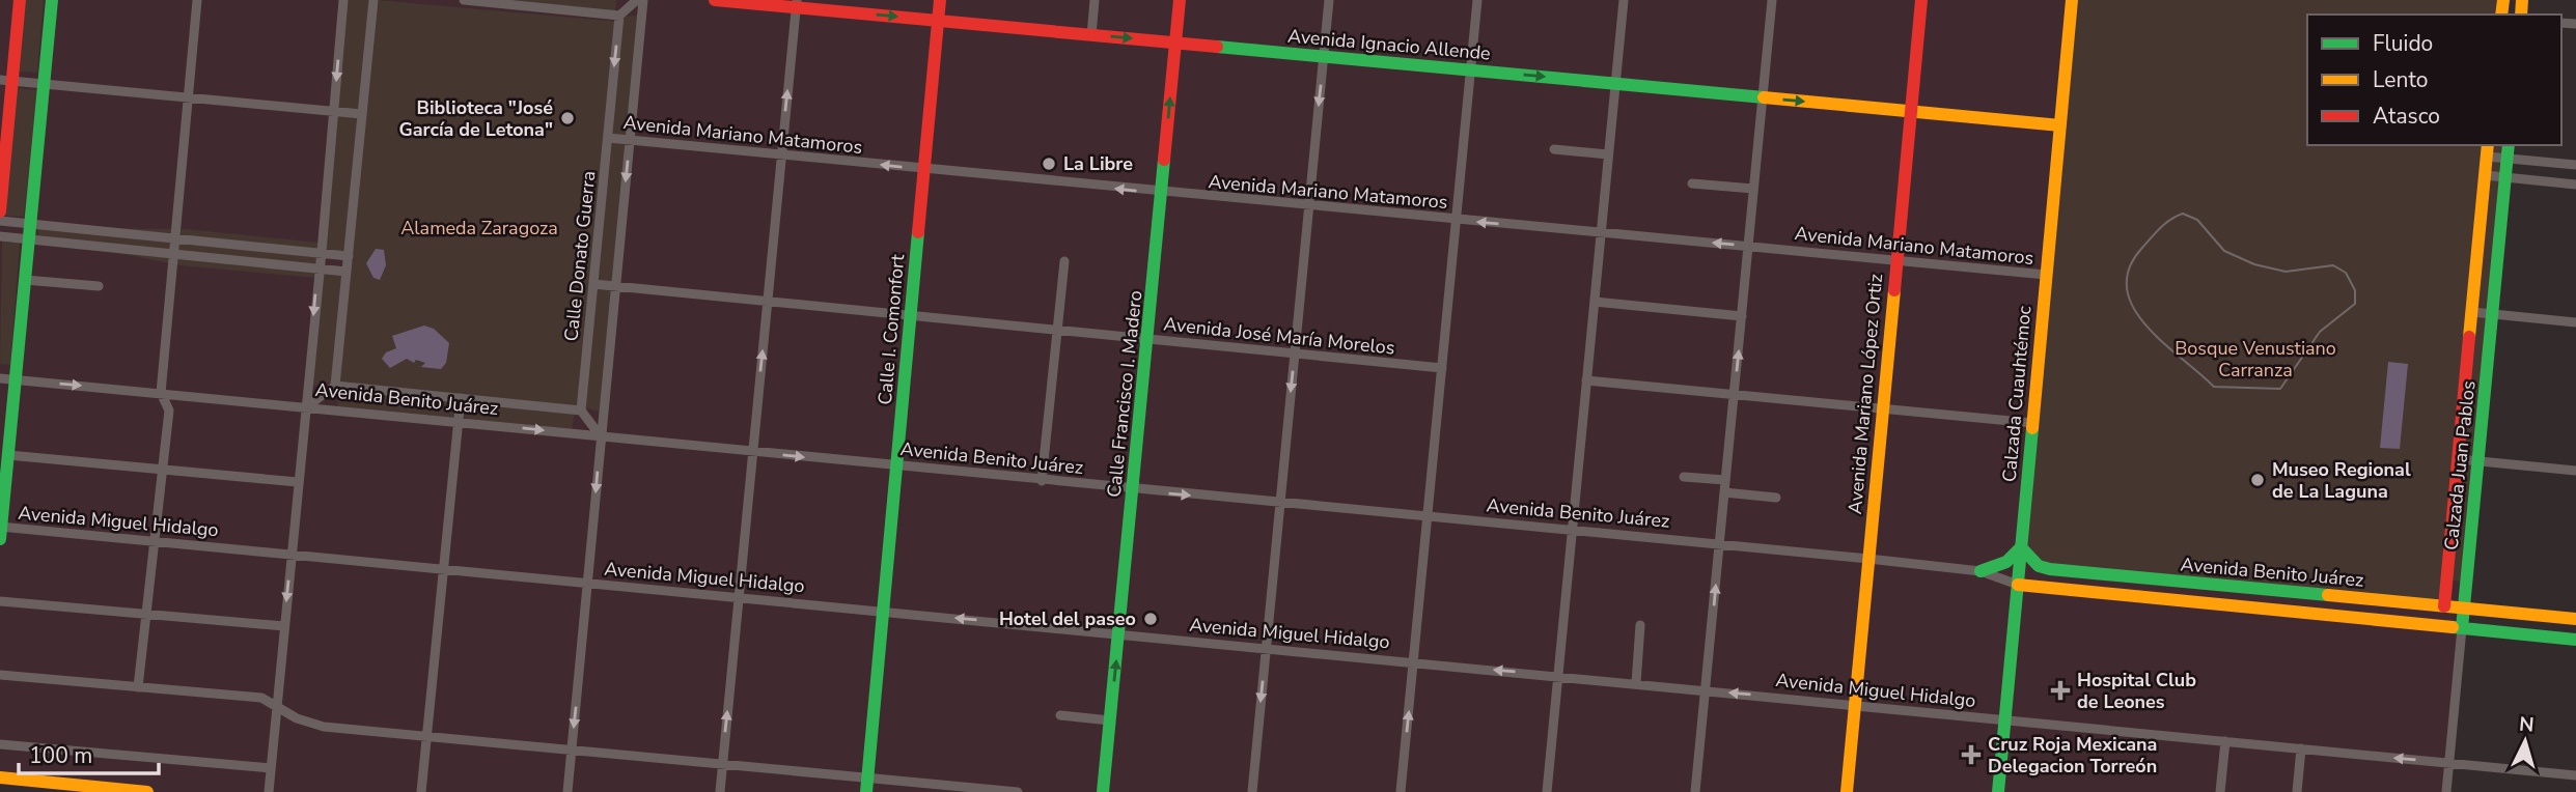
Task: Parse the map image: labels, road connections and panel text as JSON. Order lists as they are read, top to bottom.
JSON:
{
  "streets": {
    "main road": [
      "Avenida Ignacio Allende",
      "Calle I. Comonfort",
      "Calle Francisco I. Madero",
      "Avenida Mariano López Ortiz",
      "Calzada Cuauhtémoc",
      "Avenida Benito Juárez",
      "Calzada Juan Pablos"
    ],
    "street": [
      "Avenida Mariano Matamoros",
      "Calle Donato Guerra",
      "Avenida José María Morelos",
      "Avenida Miguel Hidalgo"
    ]
  },
  "crossings": [
    ["Avenida Ignacio Allende", "Calle I. Comonfort"],
    ["Avenida Ignacio Allende", "Calle Francisco I. Madero"],
    ["Avenida Ignacio Allende", "Avenida Mariano López Ortiz"],
    ["Avenida Ignacio Allende", "Calzada Cuauhtémoc"],
    ["Avenida Mariano Matamoros", "Calle Donato Guerra"],
    ["Avenida Mariano Matamoros", "Calle I. Comonfort"],
    ["Avenida Mariano Matamoros", "Calle Francisco I. Madero"],
    ["Avenida Mariano Matamoros", "Avenida Mariano López Ortiz"],
    ["Avenida Mariano Matamoros", "Calzada Cuauhtémoc"],
    ["Calle Donato Guerra", "Avenida José María Morelos"],
    ["Calle Donato Guerra", "Avenida Benito Juárez"],
    ["Calle Donato Guerra", "Avenida Miguel Hidalgo"],
    ["Calle I. Comonfort", "Avenida José María Morelos"],
    ["Calle I. Comonfort", "Avenida Benito Juárez"],
    ["Calle I. Comonfort", "Avenida Miguel Hidalgo"],
    ["Avenida José María Morelos", "Calle Francisco I. Madero"],
    ["Calle Francisco I. Madero", "Avenida Benito Juárez"],
    ["Calle Francisco I. Madero", "Avenida Miguel Hidalgo"],
    ["Avenida Mariano López Ortiz", "Avenida Benito Juárez"],
    ["Avenida Mariano López Ortiz", "Avenida Miguel Hidalgo"],
    ["Calzada Cuauhtémoc", "Avenida Benito Juárez"],
    ["Calzada Cuauhtémoc", "Avenida Miguel Hidalgo"],
    ["Avenida Benito Juárez", "Calzada Juan Pablos"],
    ["Calzada Juan Pablos", "Avenida Miguel Hidalgo"]
  ],
  "one_way": ["Avenida Ignacio Allende"],
  "parks": ["Alameda Zaragoza", "Bosque Venustiano Carranza"],
  "places": {
    "other": [
      "Biblioteca \"José García de Letona\"",
      "La Libre",
      "Museo Regional de La Laguna",
      "Hotel del paseo"
    ],
    "health": ["Hospital Club de Leones", "Cruz Roja Mexicana Delegacion Torreón"]
  },
  "legend": ["Fluido", "Lento", "Atasco"],
  "scale_bar": "100 m",
  "north": "top"
}
